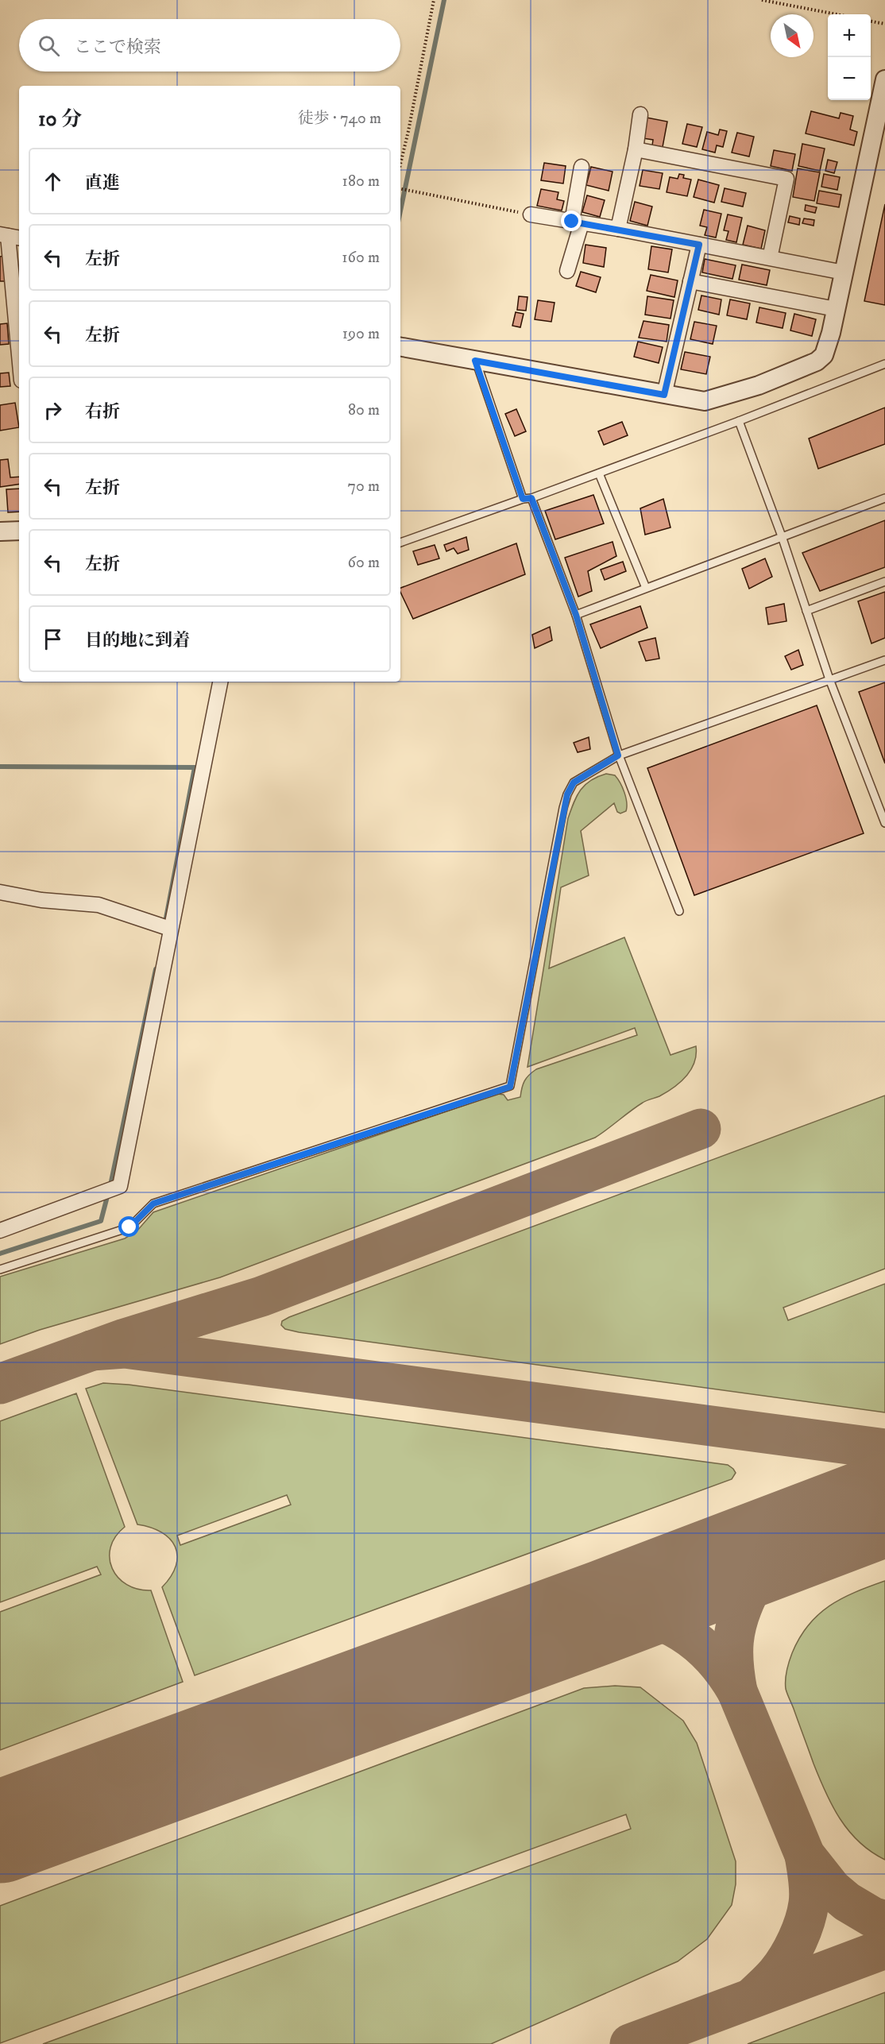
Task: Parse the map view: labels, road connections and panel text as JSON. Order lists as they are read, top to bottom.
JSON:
{
  "north": "bottom right",
  "page": {
    "map_buttons": ["+", "−"],
    "search": "ここで検索",
    "heading": ["10 分", "徒歩 · 740 m"],
    "list": [
      ["直進", "180 m"],
      ["左折", "160 m"],
      ["左折", "190 m"],
      ["右折", "80 m"],
      ["左折", "70 m"],
      ["左折", "60 m"],
      "目的地に到着"
    ]
  }
}
